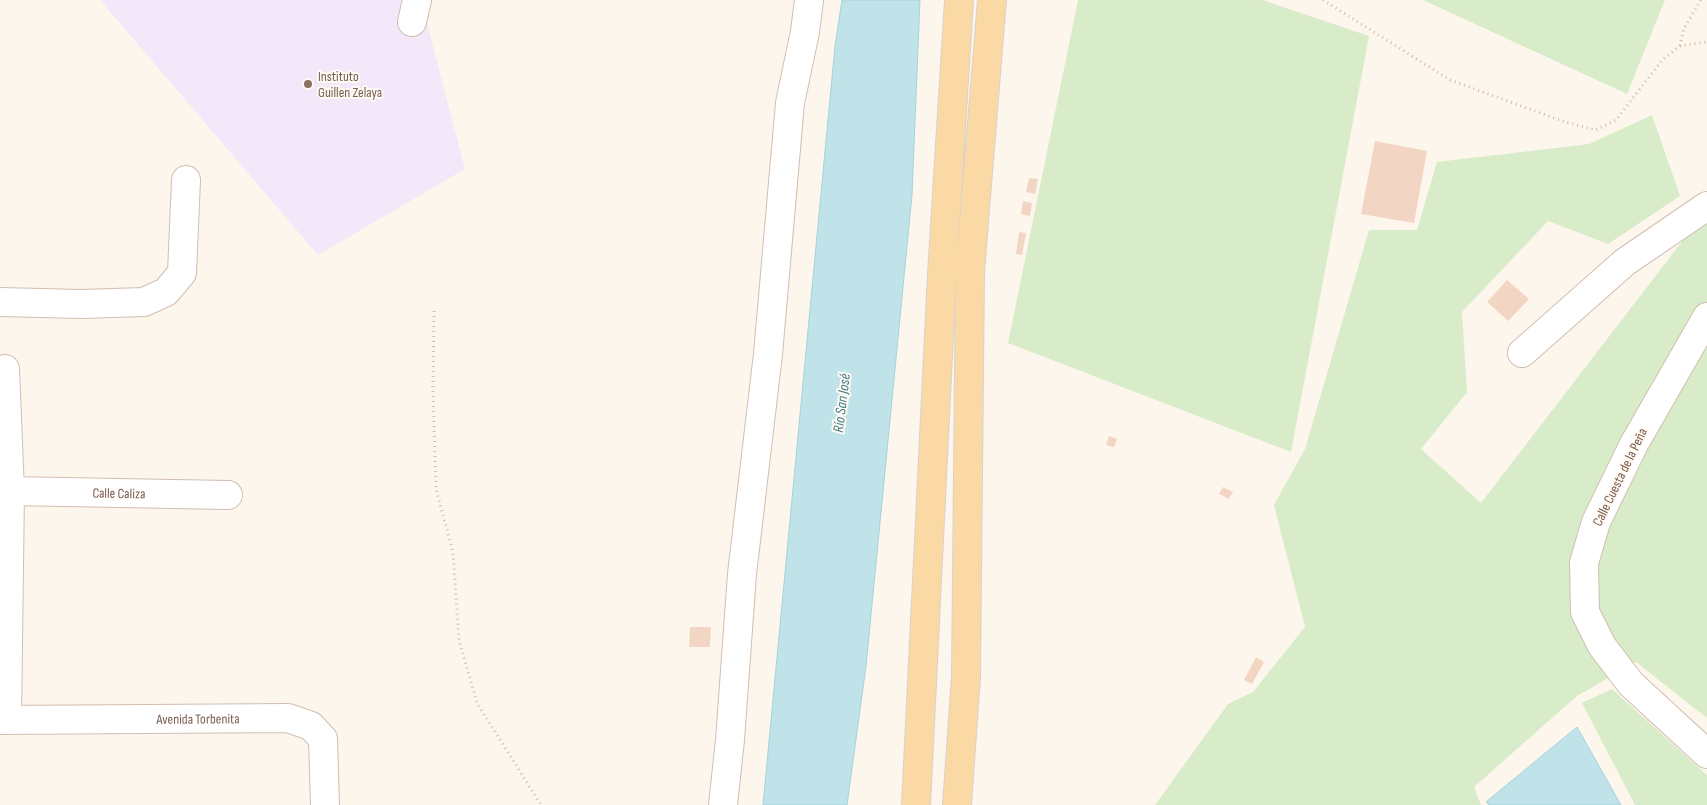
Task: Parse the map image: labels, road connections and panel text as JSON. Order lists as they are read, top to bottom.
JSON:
{
  "streets": {
    "street": ["Calle Cuesta de la Peña", "Calle Caliza", "Avenida Torbenita"]
  },
  "water": ["Río San José"],
  "places": ["Instituto Guillen Zelaya"]
}
